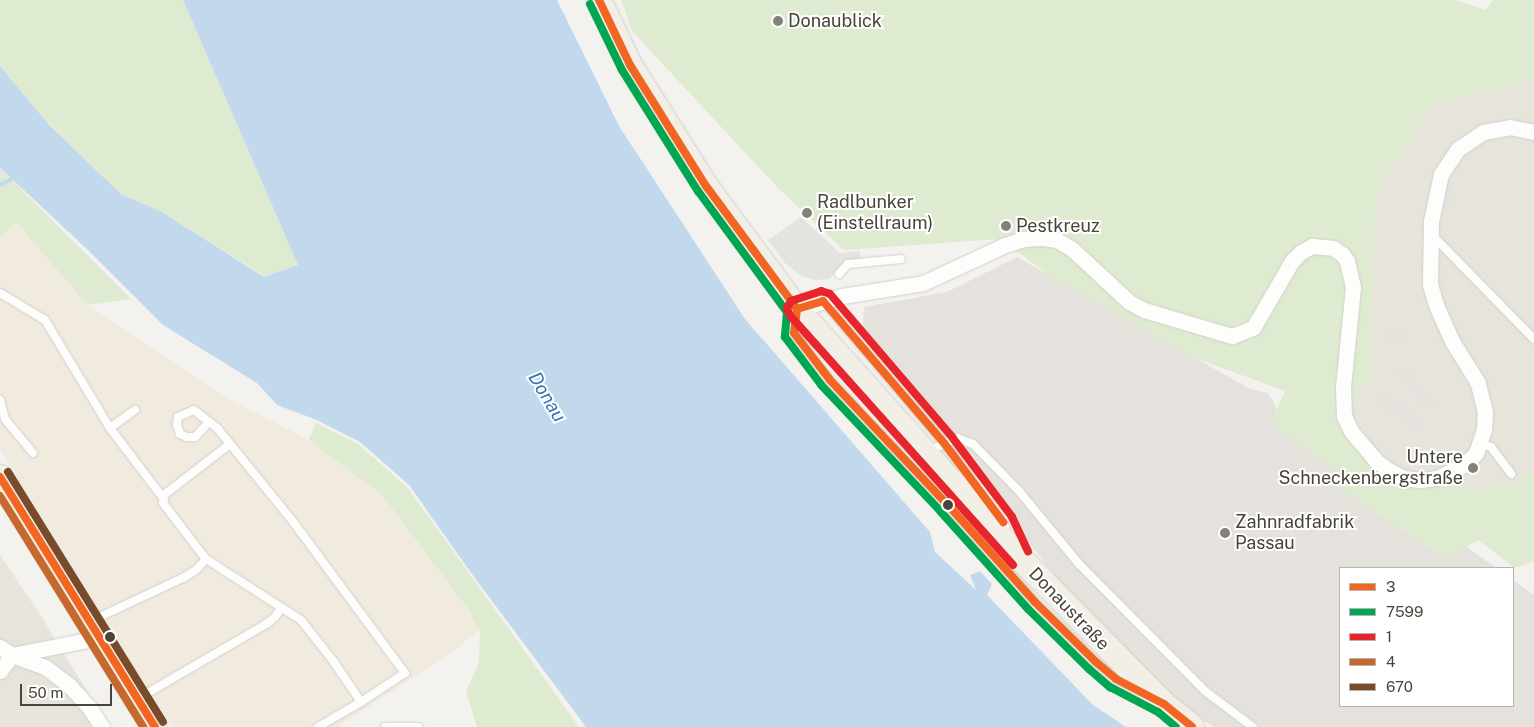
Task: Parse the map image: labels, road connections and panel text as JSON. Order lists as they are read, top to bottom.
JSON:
{
  "streets": {
    "main road": ["Donaustraße"]
  },
  "water": ["Donau"],
  "places": [
    "Donaublick",
    "Radlbunker (Einstellraum)",
    "Pestkreuz",
    "Untere Schneckenbergstraße",
    "Zahnradfabrik Passau"
  ],
  "lines": [
    "transit line 3",
    "transit line 7599",
    "transit line 1",
    "transit line 670",
    "transit line 4"
  ],
  "legend": [
    "3",
    "7599",
    "1",
    "4",
    "670"
  ],
  "scale_bar": "50 m"
}
